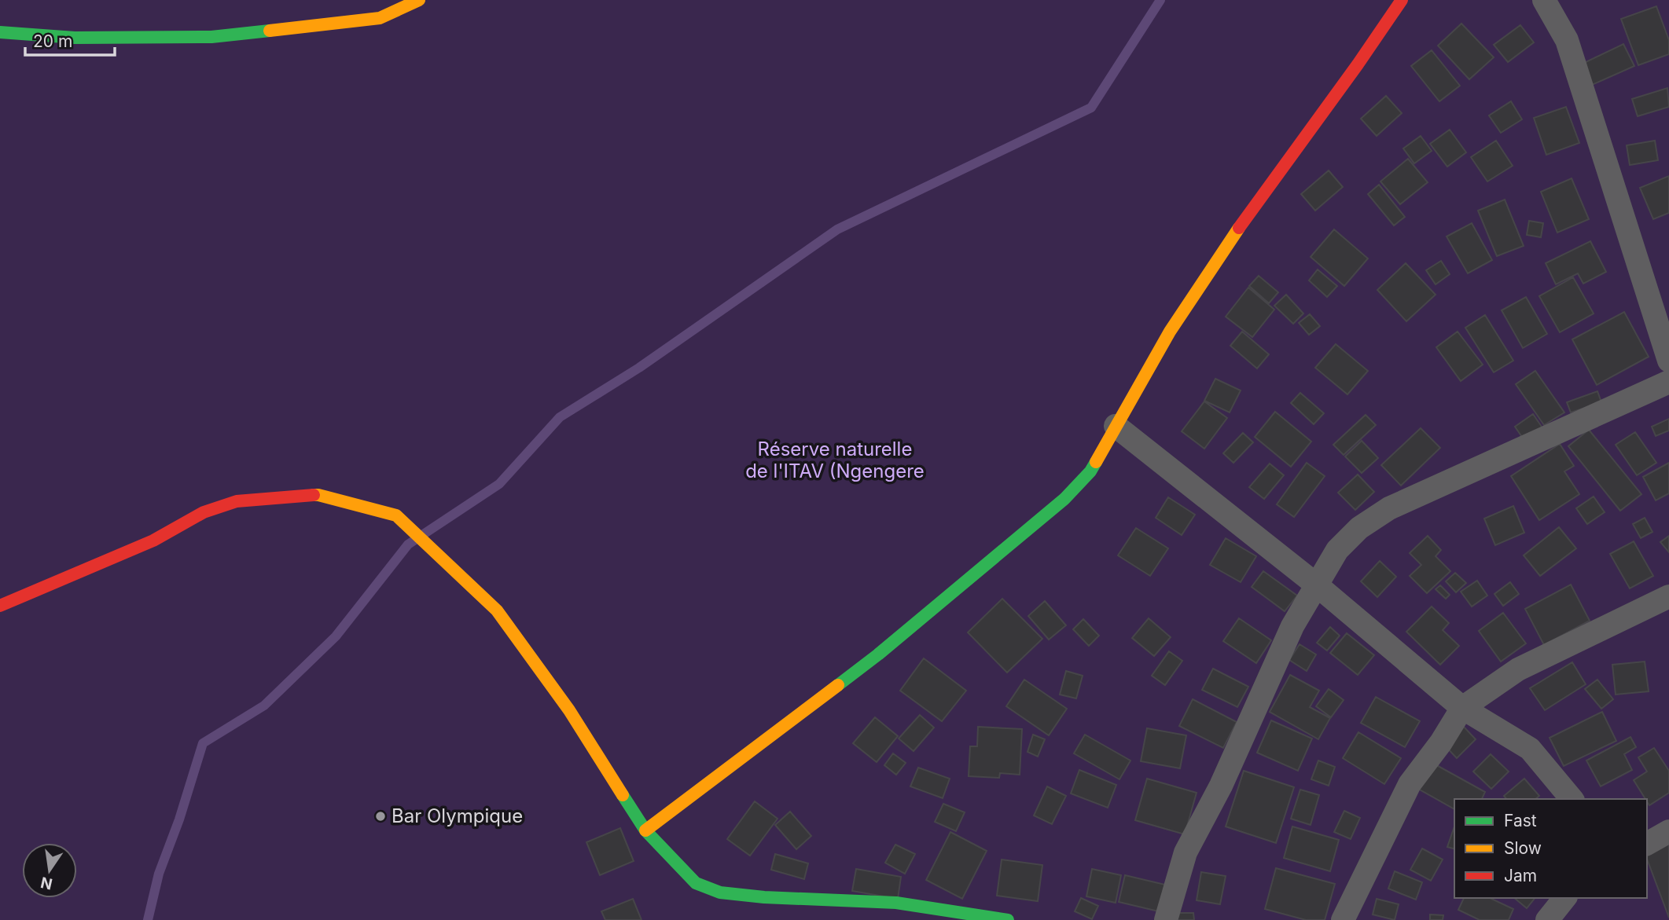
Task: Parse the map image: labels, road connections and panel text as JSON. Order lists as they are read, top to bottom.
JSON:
{
  "parks": ["Réserve naturelle de l'ITAV (Ngengere"],
  "places": ["Bar Olympique"],
  "legend": ["Fast", "Slow", "Jam"],
  "scale_bar": "20 m",
  "north": "bottom"
}
